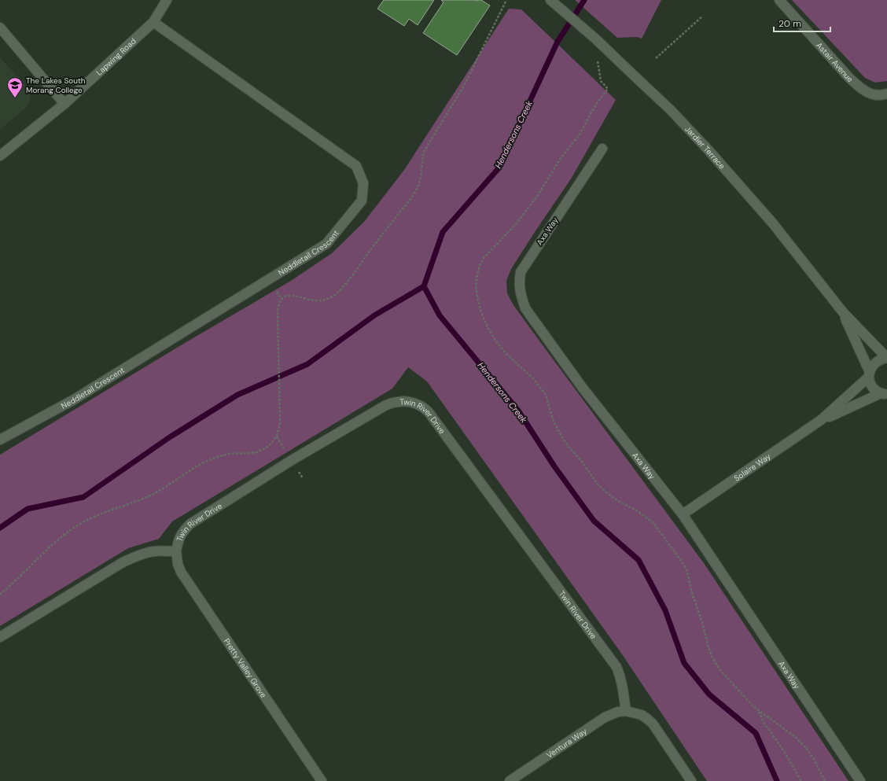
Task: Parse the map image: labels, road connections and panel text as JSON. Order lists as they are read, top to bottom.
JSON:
{
  "streets": {
    "street": [
      "Lapwing Road",
      "Astair Avenue",
      "Jardier Terrace",
      "Axa Way",
      "Neddletail Crescent",
      "Twin River Drive",
      "Solaire Way",
      "Pretty Valley Grove",
      "Ventura Way"
    ]
  },
  "crossings": [
    ["Lapwing Road", "Neddletail Crescent"],
    ["Jardier Terrace", "Solaire Way"],
    ["Axa Way", "Solaire Way"],
    ["Twin River Drive", "Pretty Valley Grove"],
    ["Twin River Drive", "Ventura Way"]
  ],
  "water": ["Hendersons Creek"],
  "places": {
    "school or university": ["The Lakes South Morang College"]
  },
  "scale_bar": "20 m"
}
